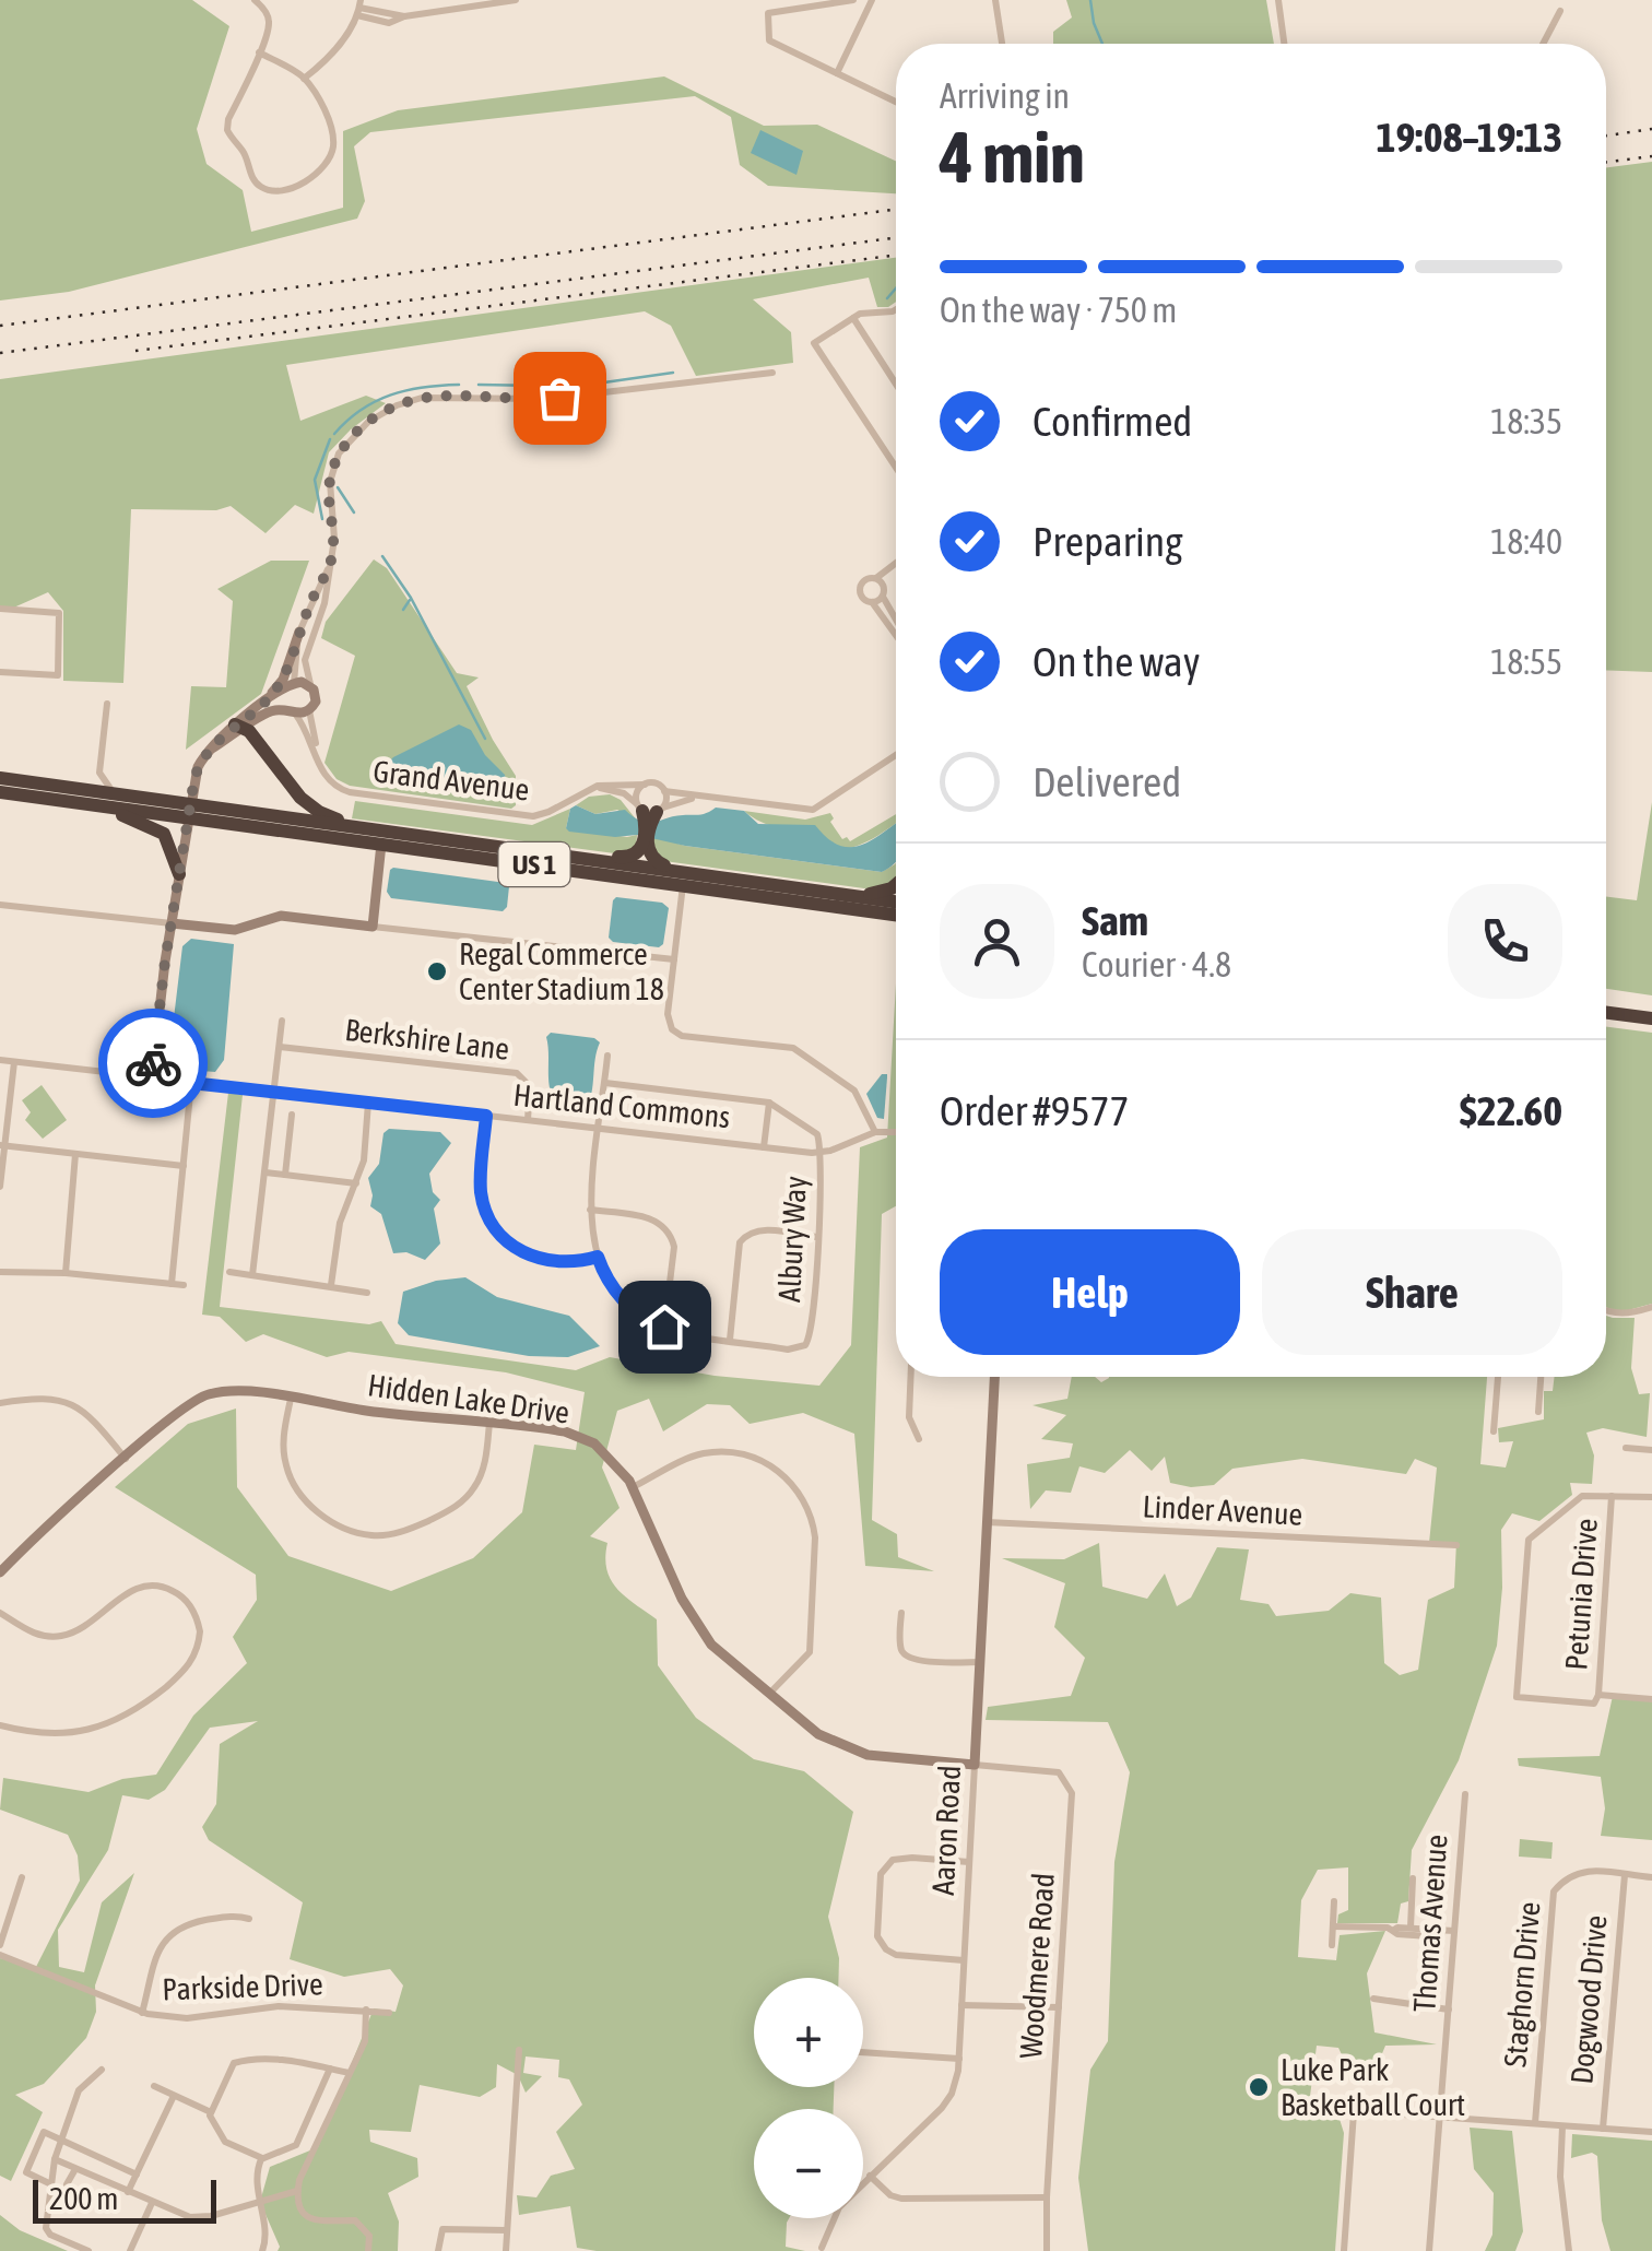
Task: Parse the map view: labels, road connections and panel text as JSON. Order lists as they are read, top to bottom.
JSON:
{
  "streets": {
    "highway": ["US 1"],
    "street": [
      "Grand Avenue",
      "Berkshire Lane",
      "Hartland Commons",
      "Albury Way",
      "Hidden Lake Drive",
      "Linder Avenue",
      "Petunia Drive",
      "Aaron Road",
      "Thomas Avenue",
      "Woodmere Road",
      "Staghorn Drive",
      "Parkside Drive",
      "Dogwood Drive"
    ]
  },
  "crossings": [
    ["Berkshire Lane", "Hartland Commons"],
    ["Hartland Commons", "Albury Way"],
    ["Hidden Lake Drive", "Aaron Road"],
    ["Hidden Lake Drive", "Woodmere Road"],
    ["Linder Avenue", "Aaron Road"],
    ["Aaron Road", "Woodmere Road"],
    ["Staghorn Drive", "Dogwood Drive"]
  ],
  "places": ["Regal Commerce Center Stadium 18", "Luke Park Basketball Court"],
  "scale_bar": "200 m",
  "page": {
    "heading": ["4 min", "Arriving in", "19:08–19:13"],
    "panel": [
      "Sam",
      "Courier · 4.8",
      "Order #9577",
      "$22.60"
    ],
    "bar": "On the way · 750 m",
    "list": [
      ["Confirmed", "18:35"],
      ["Preparing", "18:40"],
      ["On the way", "18:55"],
      "Delivered"
    ],
    "buttons": ["Help", "Share"],
    "map_buttons": ["+", "−"],
    "scale": "200 m"
  }
}
